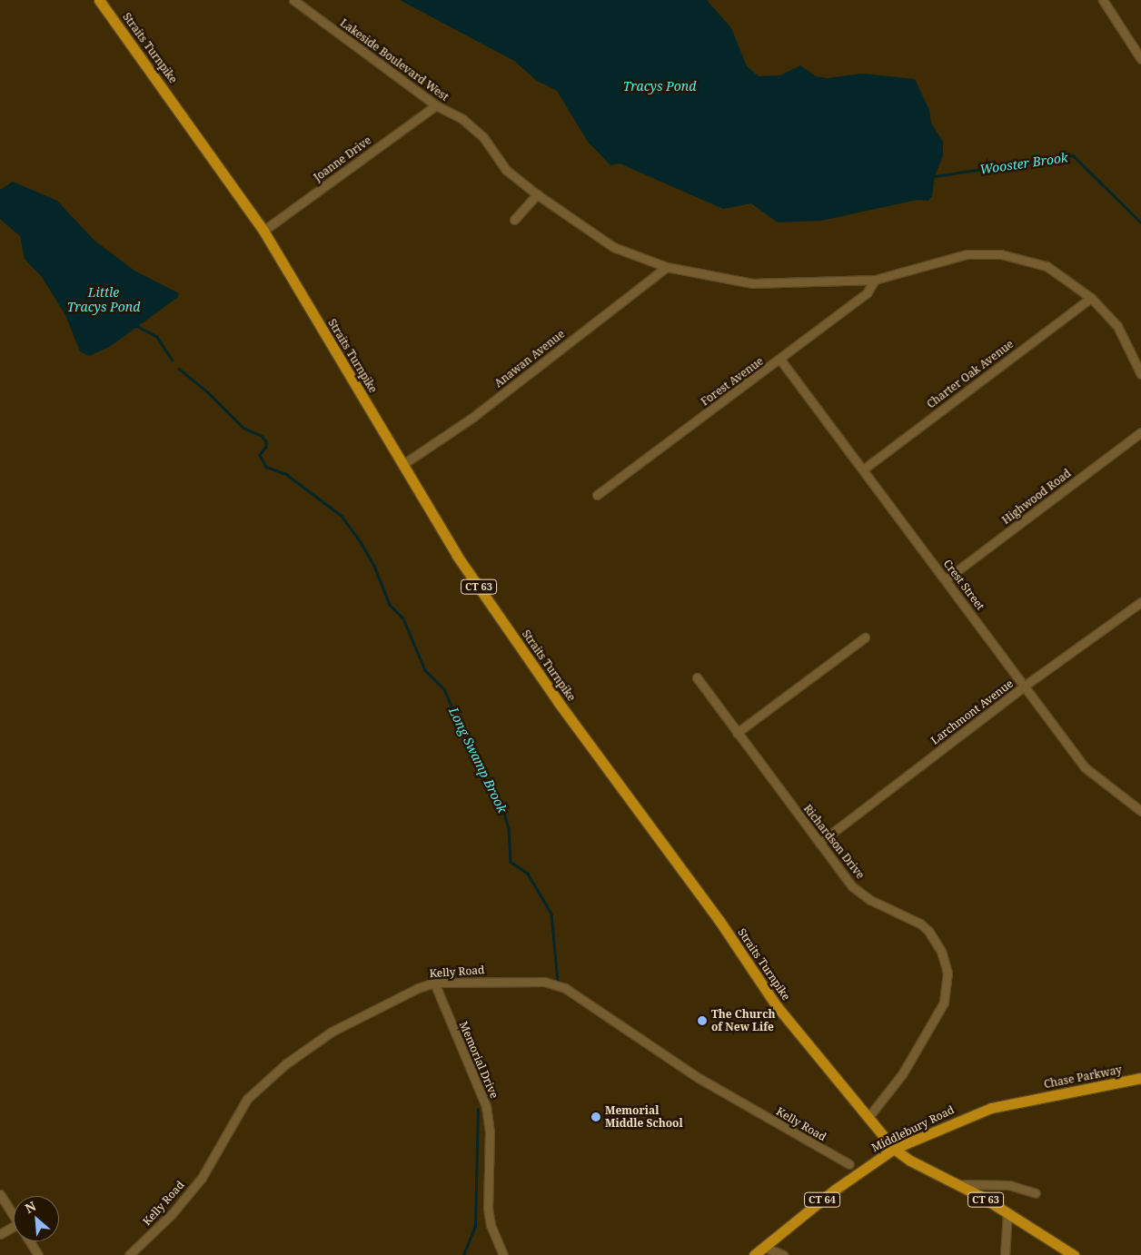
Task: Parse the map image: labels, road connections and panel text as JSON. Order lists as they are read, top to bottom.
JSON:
{
  "streets": {
    "main road": [
      "Straits Turnpike",
      "CT 63",
      "Chase Parkway",
      "Middlebury Road",
      "CT 64"
    ],
    "street": [
      "Lakeside Boulevard West",
      "Joanne Drive",
      "Anawan Avenue",
      "Charter Oak Avenue",
      "Forest Avenue",
      "Highwood Road",
      "Crest Street",
      "Larchmont Avenue",
      "Richardson Drive",
      "Kelly Road",
      "Memorial Drive"
    ]
  },
  "crossings": [
    ["Straits Turnpike", "Joanne Drive"],
    ["Straits Turnpike", "Anawan Avenue"],
    ["Straits Turnpike", "Richardson Drive"],
    ["Straits Turnpike", "Middlebury Road"],
    ["Lakeside Boulevard West", "Joanne Drive"],
    ["Lakeside Boulevard West", "Anawan Avenue"],
    ["Lakeside Boulevard West", "Charter Oak Avenue"],
    ["Lakeside Boulevard West", "Forest Avenue"],
    ["Charter Oak Avenue", "Crest Street"],
    ["Forest Avenue", "Crest Street"],
    ["Highwood Road", "Crest Street"],
    ["Crest Street", "Larchmont Avenue"],
    ["Larchmont Avenue", "Richardson Drive"],
    ["Kelly Road", "Memorial Drive"],
    ["Chase Parkway", "Middlebury Road"]
  ],
  "water": [
    "Tracys Pond",
    "Wooster Brook",
    "Little Tracys Pond",
    "Long Swamp Brook"
  ],
  "places": ["The Church of New Life", "Memorial Middle School"],
  "north": "top left"
}
